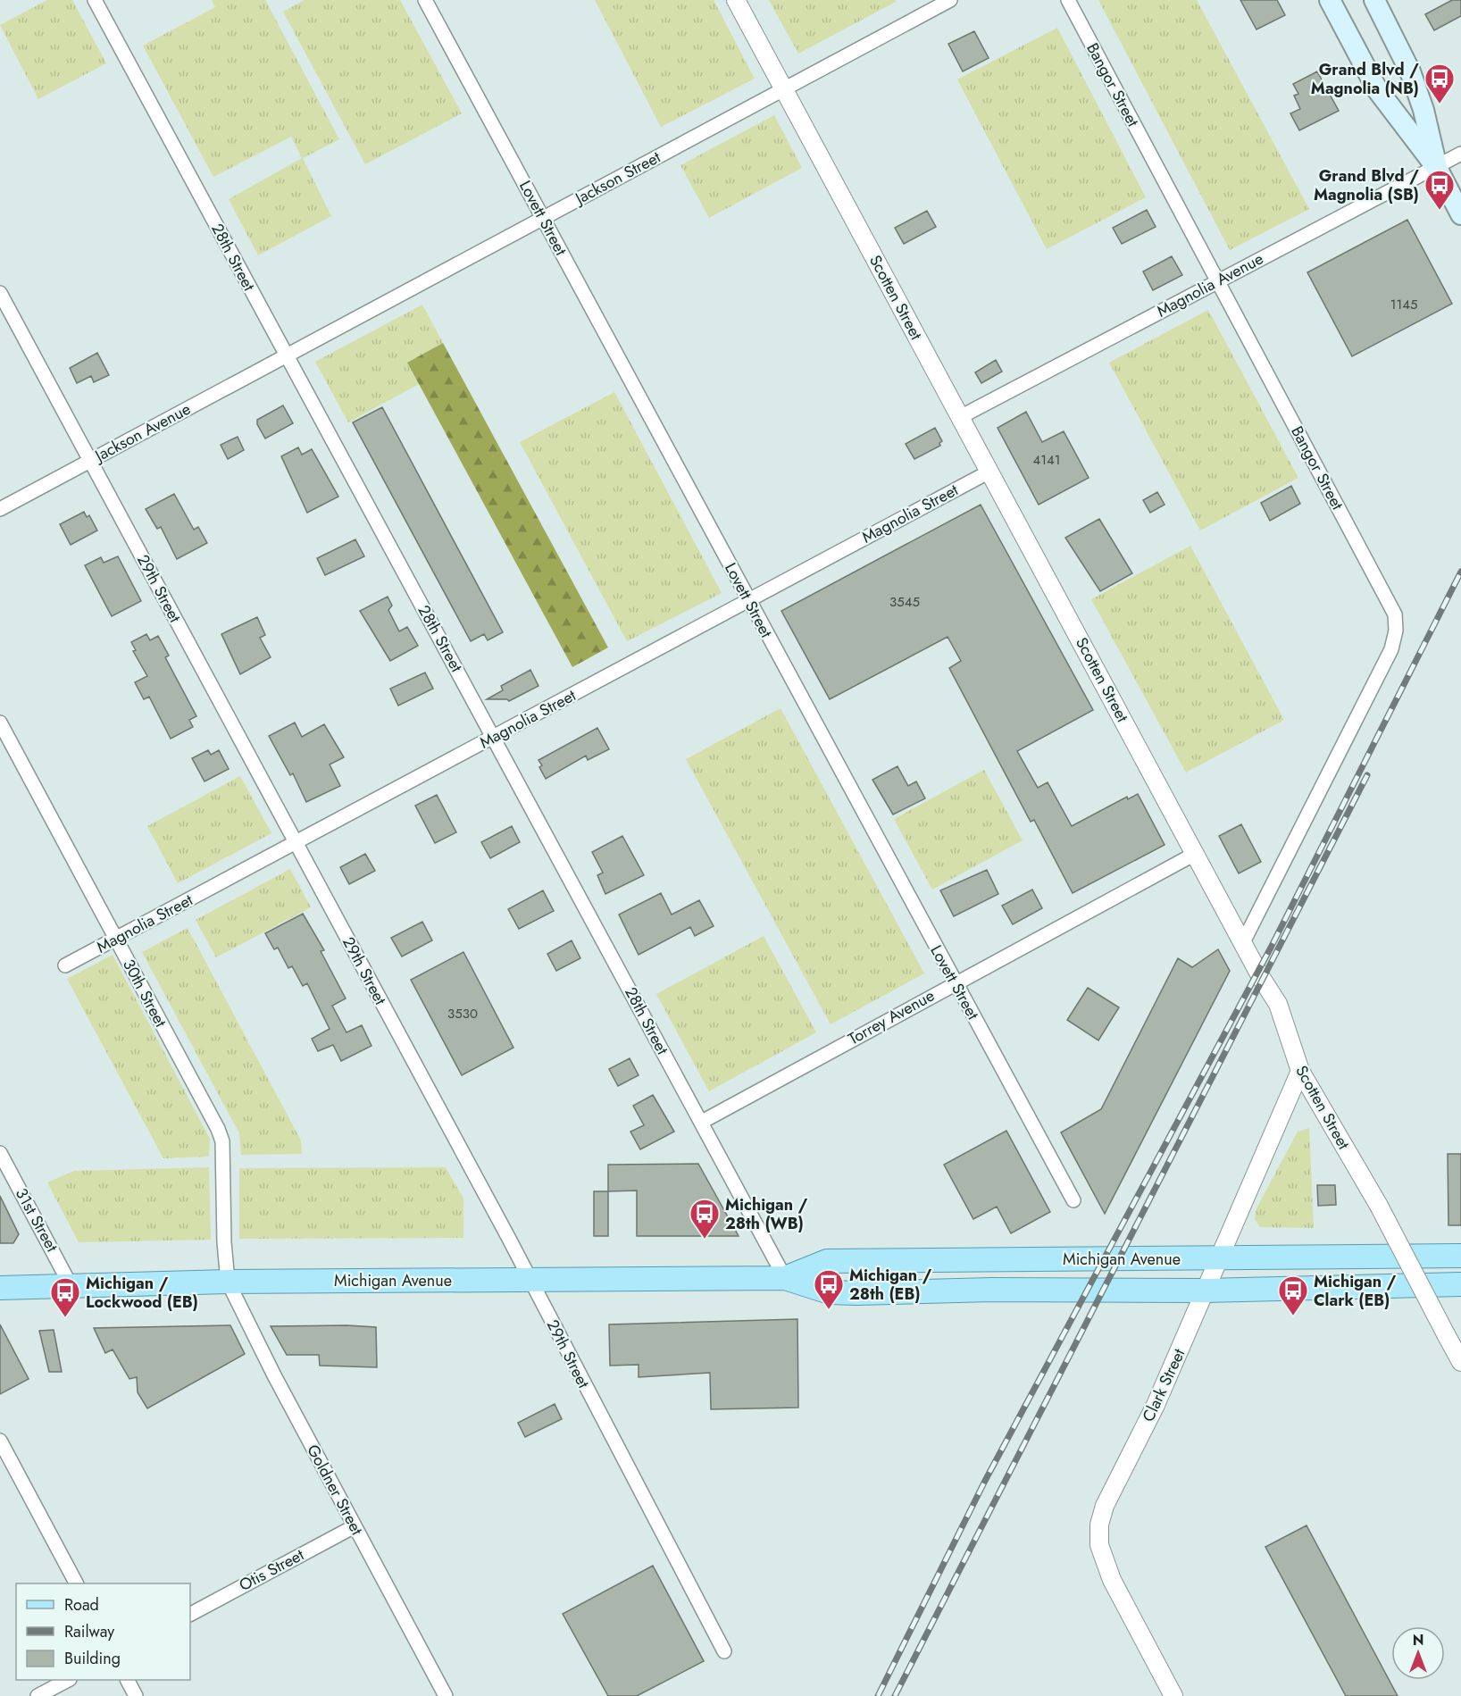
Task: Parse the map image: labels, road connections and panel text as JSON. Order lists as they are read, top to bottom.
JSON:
{
  "streets": {
    "main road": ["Michigan Avenue"],
    "street": [
      "Bangor Street",
      "Jackson Street",
      "Lovett Street",
      "28th Street",
      "Magnolia Avenue",
      "Scotten Street",
      "Jackson Avenue",
      "Magnolia Street",
      "29th Street",
      "30th Street",
      "Torrey Avenue",
      "31st Street",
      "Clark Street",
      "Goldner Street",
      "Otis Street"
    ]
  },
  "crossings": [
    ["Bangor Street", "Magnolia Avenue"],
    ["Bangor Street", "Scotten Street"],
    ["Jackson Street", "Lovett Street"],
    ["Jackson Street", "28th Street"],
    ["Jackson Street", "Scotten Street"],
    ["Jackson Street", "Jackson Avenue"],
    ["Lovett Street", "Magnolia Street"],
    ["Lovett Street", "Torrey Avenue"],
    ["28th Street", "Jackson Avenue"],
    ["28th Street", "Magnolia Street"],
    ["28th Street", "Torrey Avenue"],
    ["28th Street", "Michigan Avenue"],
    ["Magnolia Avenue", "Scotten Street"],
    ["Scotten Street", "Magnolia Street"],
    ["Scotten Street", "Torrey Avenue"],
    ["Scotten Street", "Clark Street"],
    ["Jackson Avenue", "29th Street"],
    ["Magnolia Street", "29th Street"],
    ["Magnolia Street", "30th Street"],
    ["29th Street", "Michigan Avenue"],
    ["30th Street", "Michigan Avenue"],
    ["30th Street", "Goldner Street"],
    ["31st Street", "Michigan Avenue"],
    ["Michigan Avenue", "Clark Street"],
    ["Michigan Avenue", "Goldner Street"],
    ["Goldner Street", "Otis Street"]
  ],
  "places": {
    "bus stop": [
      "Grand Blvd / Magnolia (NB)",
      "Grand Blvd / Magnolia (SB)",
      "Michigan / 28th (WB)",
      "Michigan / 28th (EB)",
      "Michigan / Clark (EB)",
      "Michigan / Lockwood (EB)"
    ]
  },
  "house_numbers": [
    "1145",
    "4141",
    "3545",
    "3530"
  ],
  "legend": ["Road", "Railway", "Building"],
  "north": "top"
}
